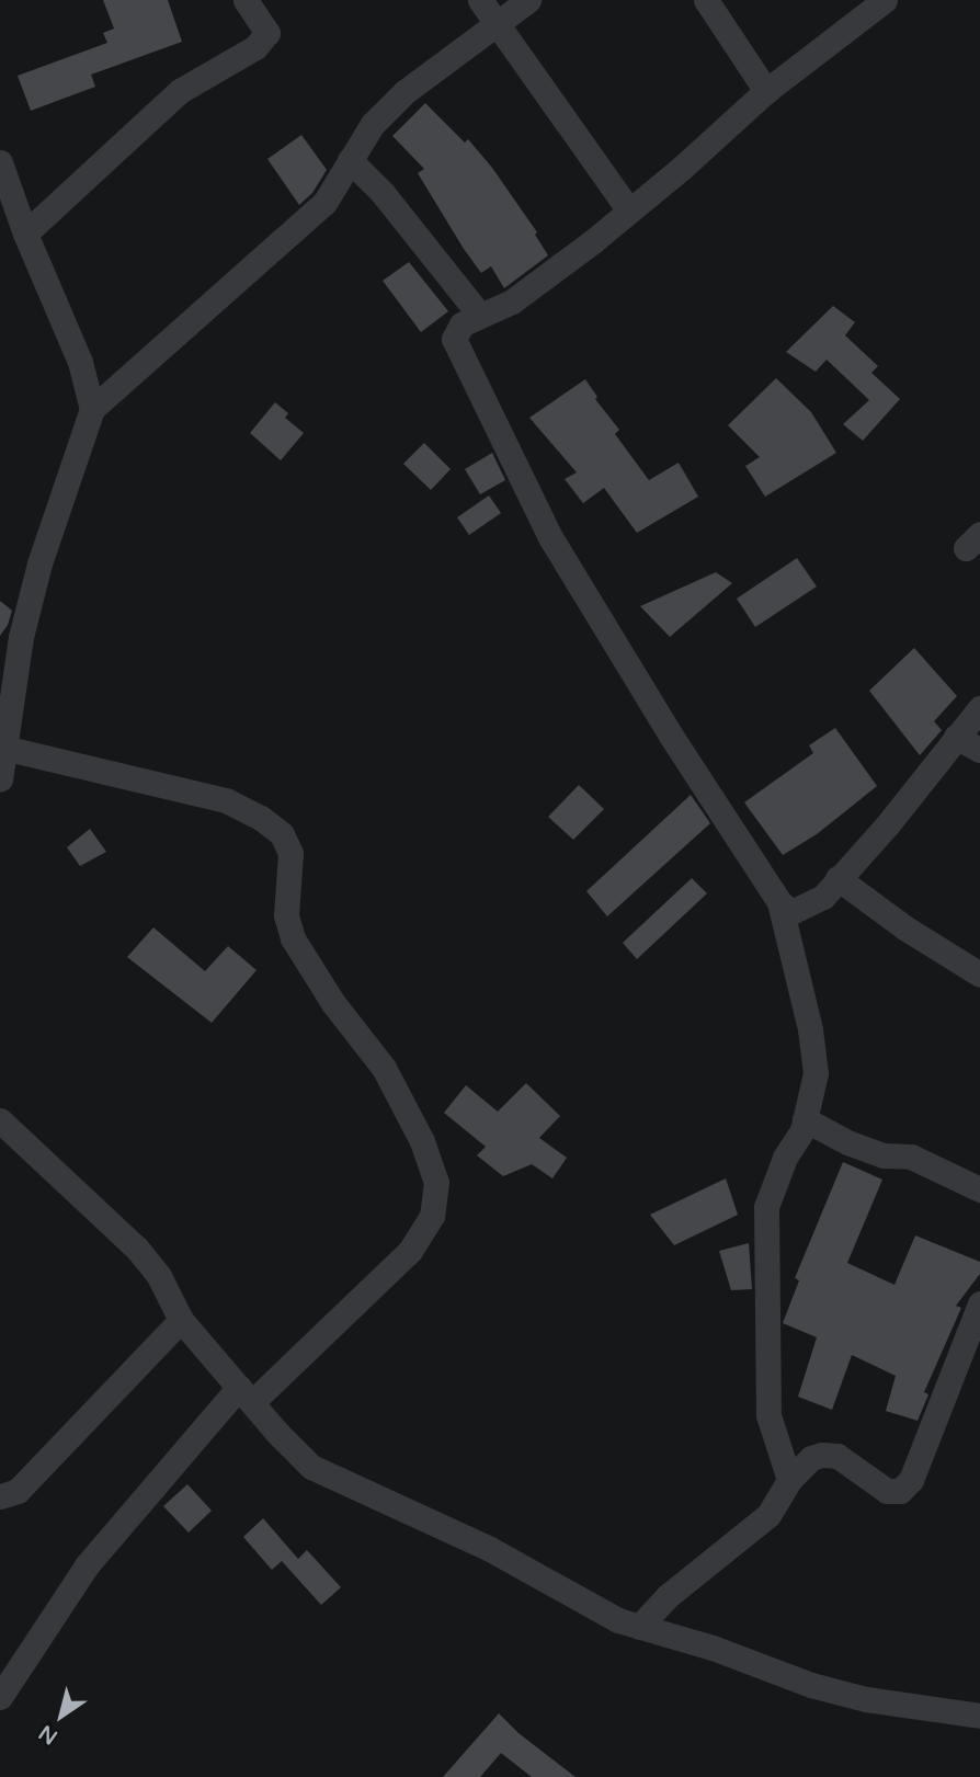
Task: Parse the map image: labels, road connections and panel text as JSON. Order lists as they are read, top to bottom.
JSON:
{
  "north": "bottom left"
}
